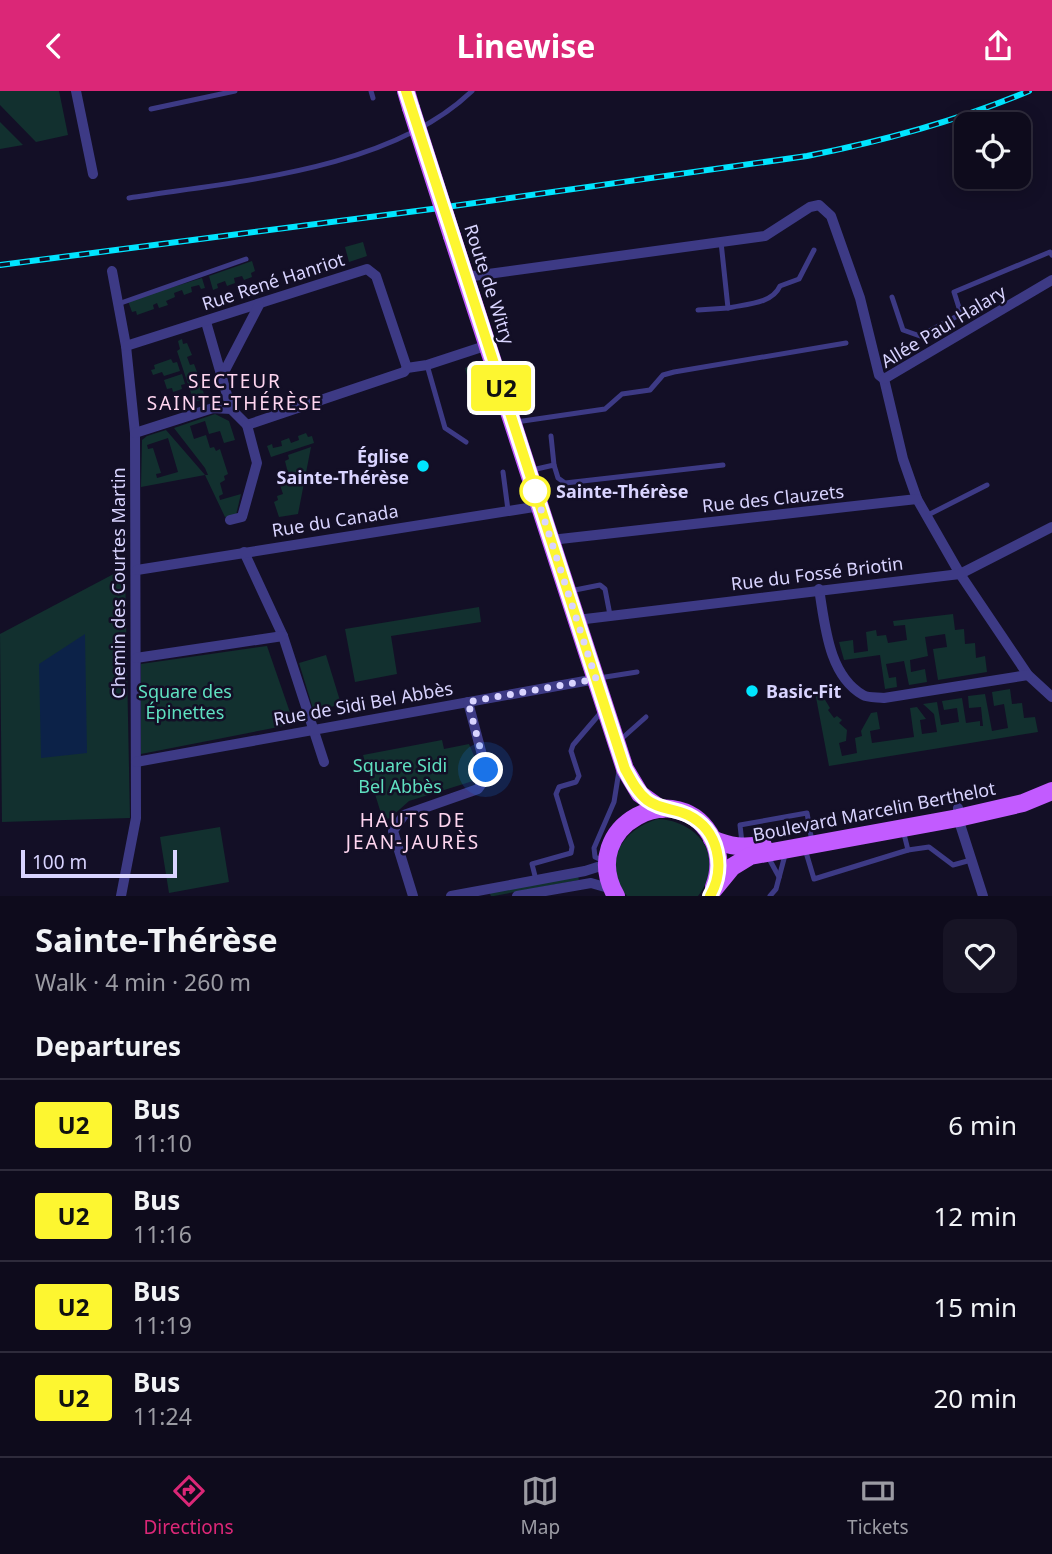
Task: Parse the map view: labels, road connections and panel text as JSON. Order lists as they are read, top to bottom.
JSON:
{
  "streets": {
    "main road": ["Route de Witry", "Boulevard Marcelin Berthelot"],
    "street": [
      "Rue René Hanriot",
      "Allée Paul Halary",
      "Rue des Clauzets",
      "Rue du Canada",
      "Rue du Fossé Briotin",
      "Chemin des Courtes Martin",
      "Rue de Sidi Bel Abbès"
    ]
  },
  "crossings": [
    ["Rue René Hanriot", "Chemin des Courtes Martin"],
    ["Route de Witry", "Rue des Clauzets"],
    ["Route de Witry", "Rue du Canada"],
    ["Route de Witry", "Rue du Fossé Briotin"],
    ["Route de Witry", "Rue de Sidi Bel Abbès"],
    ["Allée Paul Halary", "Rue des Clauzets"],
    ["Allée Paul Halary", "Rue du Fossé Briotin"],
    ["Rue du Canada", "Chemin des Courtes Martin"],
    ["Chemin des Courtes Martin", "Rue de Sidi Bel Abbès"]
  ],
  "districts": ["SECTEUR SAINTE-THÉRÈSE", "HAUTS DE JEAN-JAURÈS"],
  "parks": ["Square des Épinettes", "Square Sidi Bel Abbès"],
  "places": ["Église Sainte-Thérèse", "Sainte-Thérèse", "Basic-Fit"],
  "lines": ["bus line U2"],
  "scale_bar": "100 m",
  "page": {
    "header": "Linewise",
    "on_map": "U2",
    "scale": "100 m",
    "heading": [
      ["Sainte-Thérèse", "Walk · 4 min · 260 m"],
      "Departures"
    ],
    "list": [
      {
        "mark": "U2",
        "name": "Bus",
        "note": "11:10",
        "value": "6 min"
      },
      {
        "mark": "U2",
        "name": "Bus",
        "note": "11:16",
        "value": "12 min"
      },
      {
        "mark": "U2",
        "name": "Bus",
        "note": "11:19",
        "value": "15 min"
      },
      {
        "mark": "U2",
        "name": "Bus",
        "note": "11:24",
        "value": "20 min"
      }
    ],
    "tabs": ["Directions", "Map", "Tickets"]
  }
}
